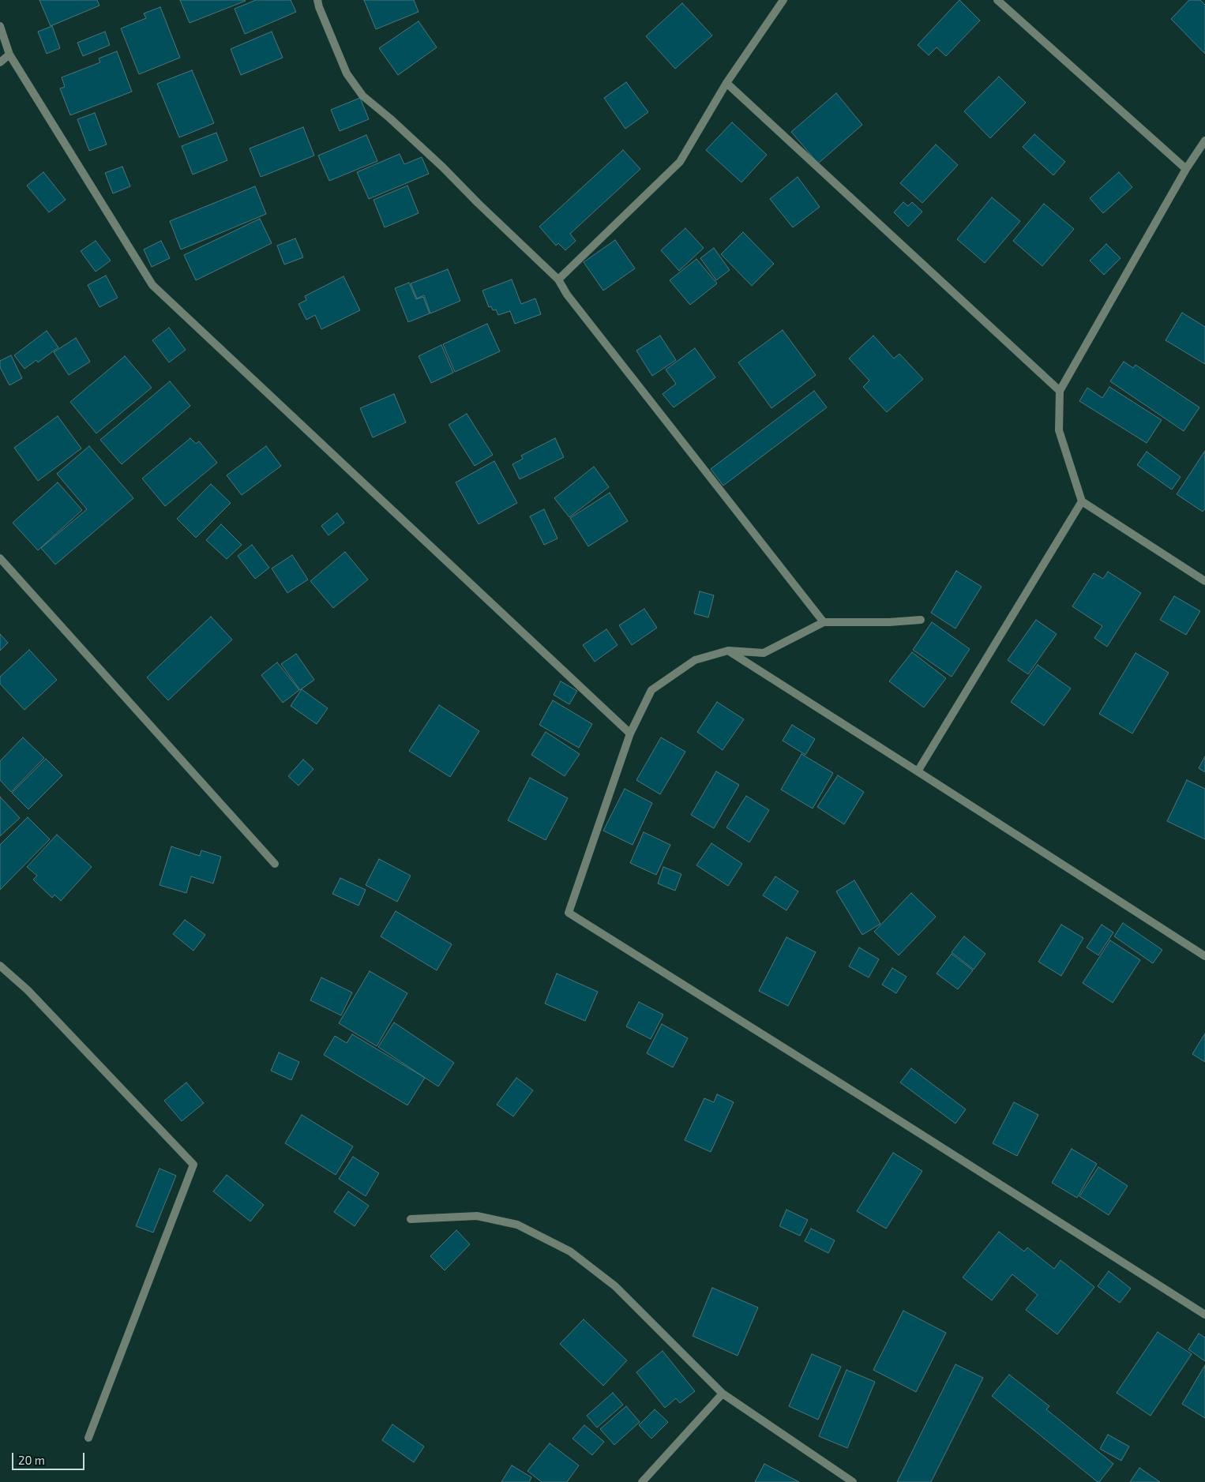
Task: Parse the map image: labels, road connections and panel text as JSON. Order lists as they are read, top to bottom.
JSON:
{
  "scale_bar": "20 m"
}
